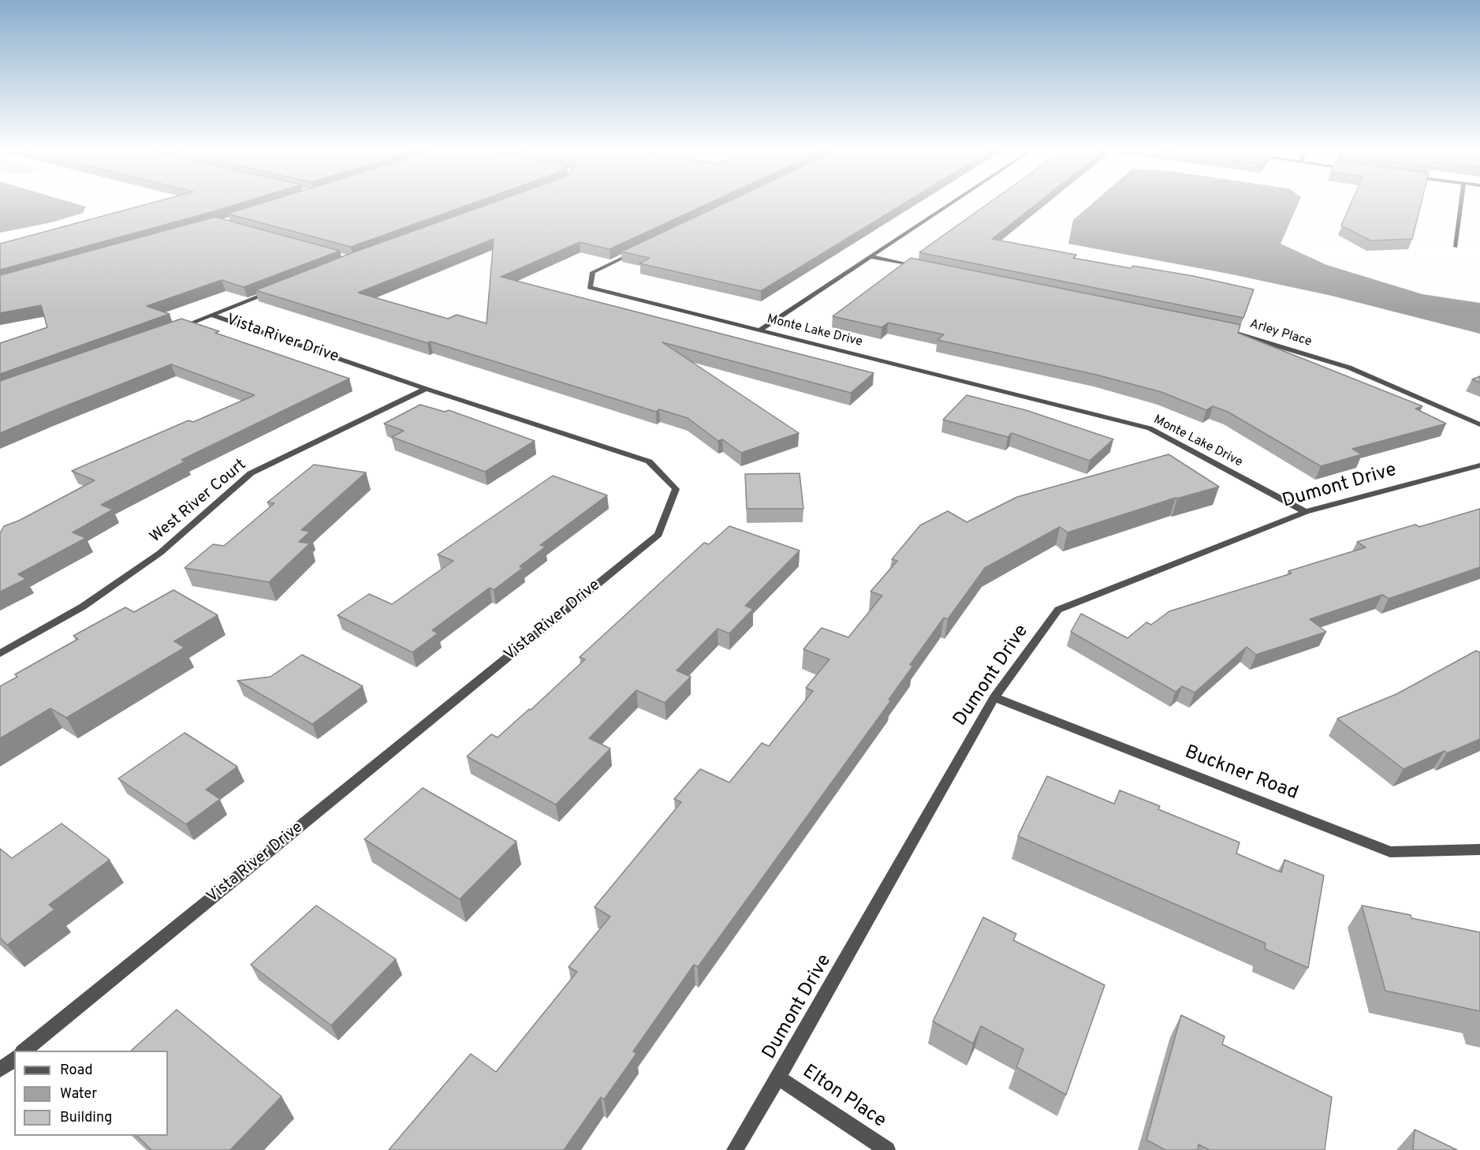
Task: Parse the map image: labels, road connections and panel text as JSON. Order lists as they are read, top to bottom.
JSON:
{
  "streets": {
    "street": [
      "Monte Lake Drive",
      "Arley Place",
      "Vista River Drive",
      "Dumont Drive",
      "West River Court",
      "Buckner Road",
      "Elton Place"
    ]
  },
  "crossings": [
    ["Monte Lake Drive", "Dumont Drive"],
    ["Vista River Drive", "West River Court"],
    ["Dumont Drive", "Buckner Road"],
    ["Dumont Drive", "Elton Place"]
  ],
  "legend": ["Road", "Water", "Building"]
}
